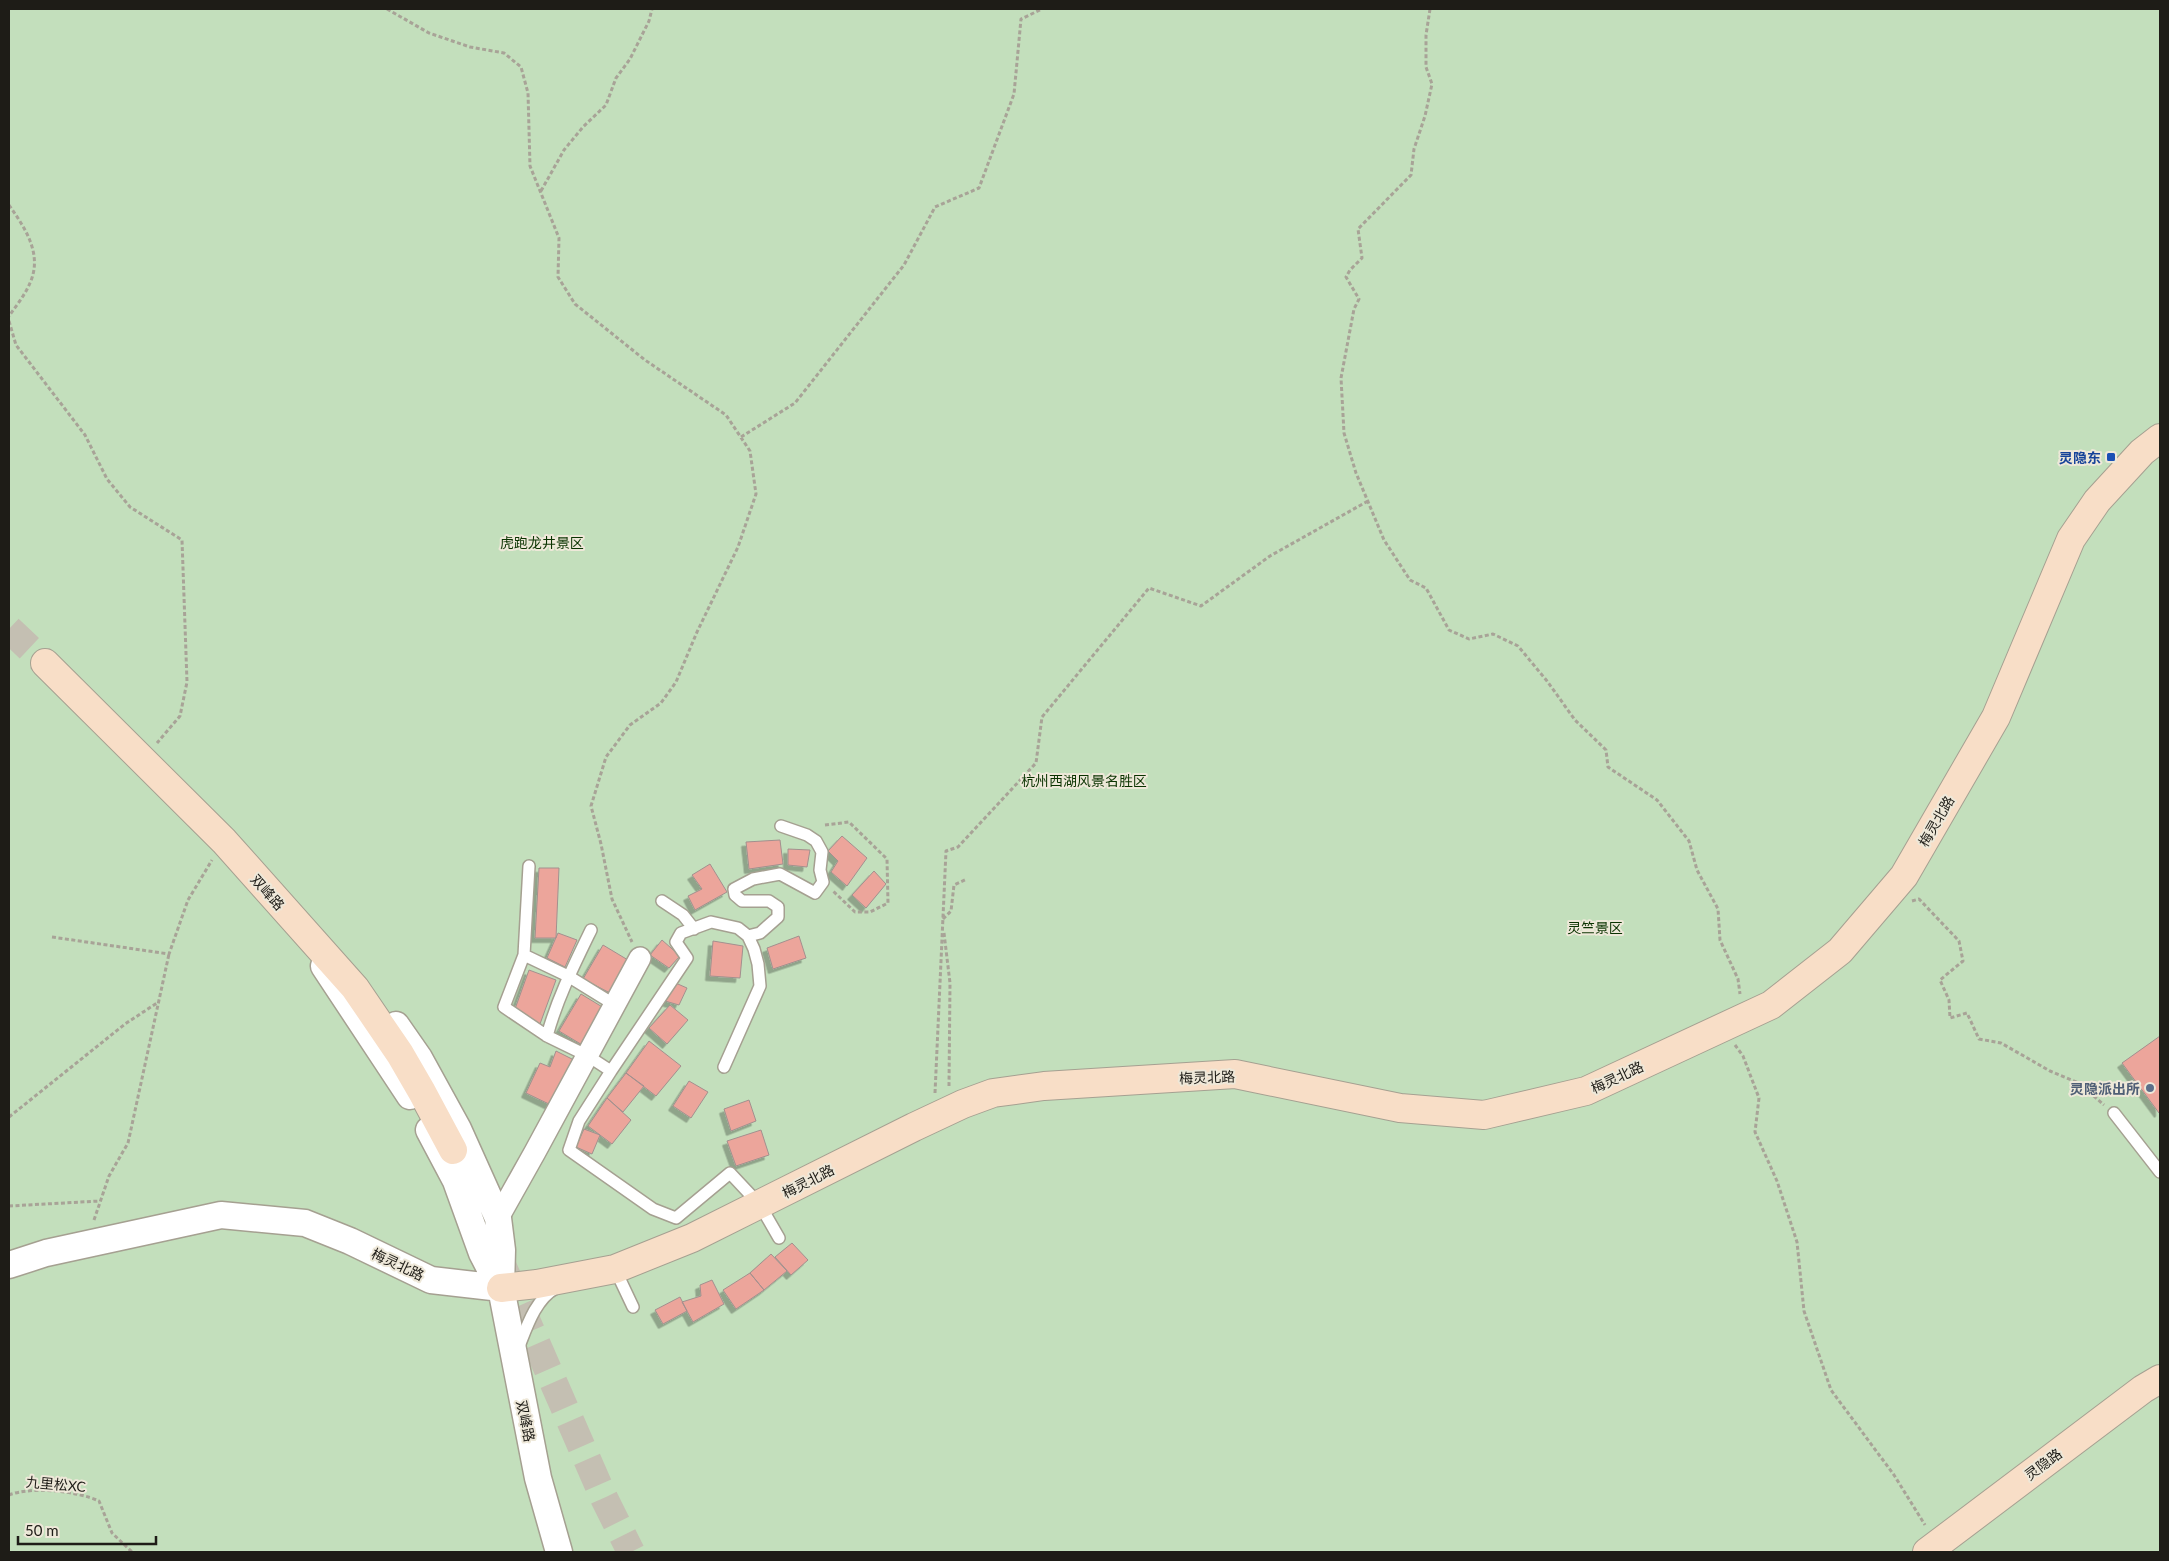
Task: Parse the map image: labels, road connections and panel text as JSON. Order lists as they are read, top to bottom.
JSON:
{
  "streets": {
    "main road": ["梅灵北路", "双峰路", "灵隐路"],
    "path": ["九里松XC"]
  },
  "crossings": [
    ["梅灵北路", "双峰路"]
  ],
  "parks": ["虎跑龙井景区", "杭州西湖风景名胜区", "灵竺景区"],
  "places": {
    "transit": ["灵隐东"],
    "other": ["灵隐派出所"]
  },
  "scale_bar": "50 m"
}
